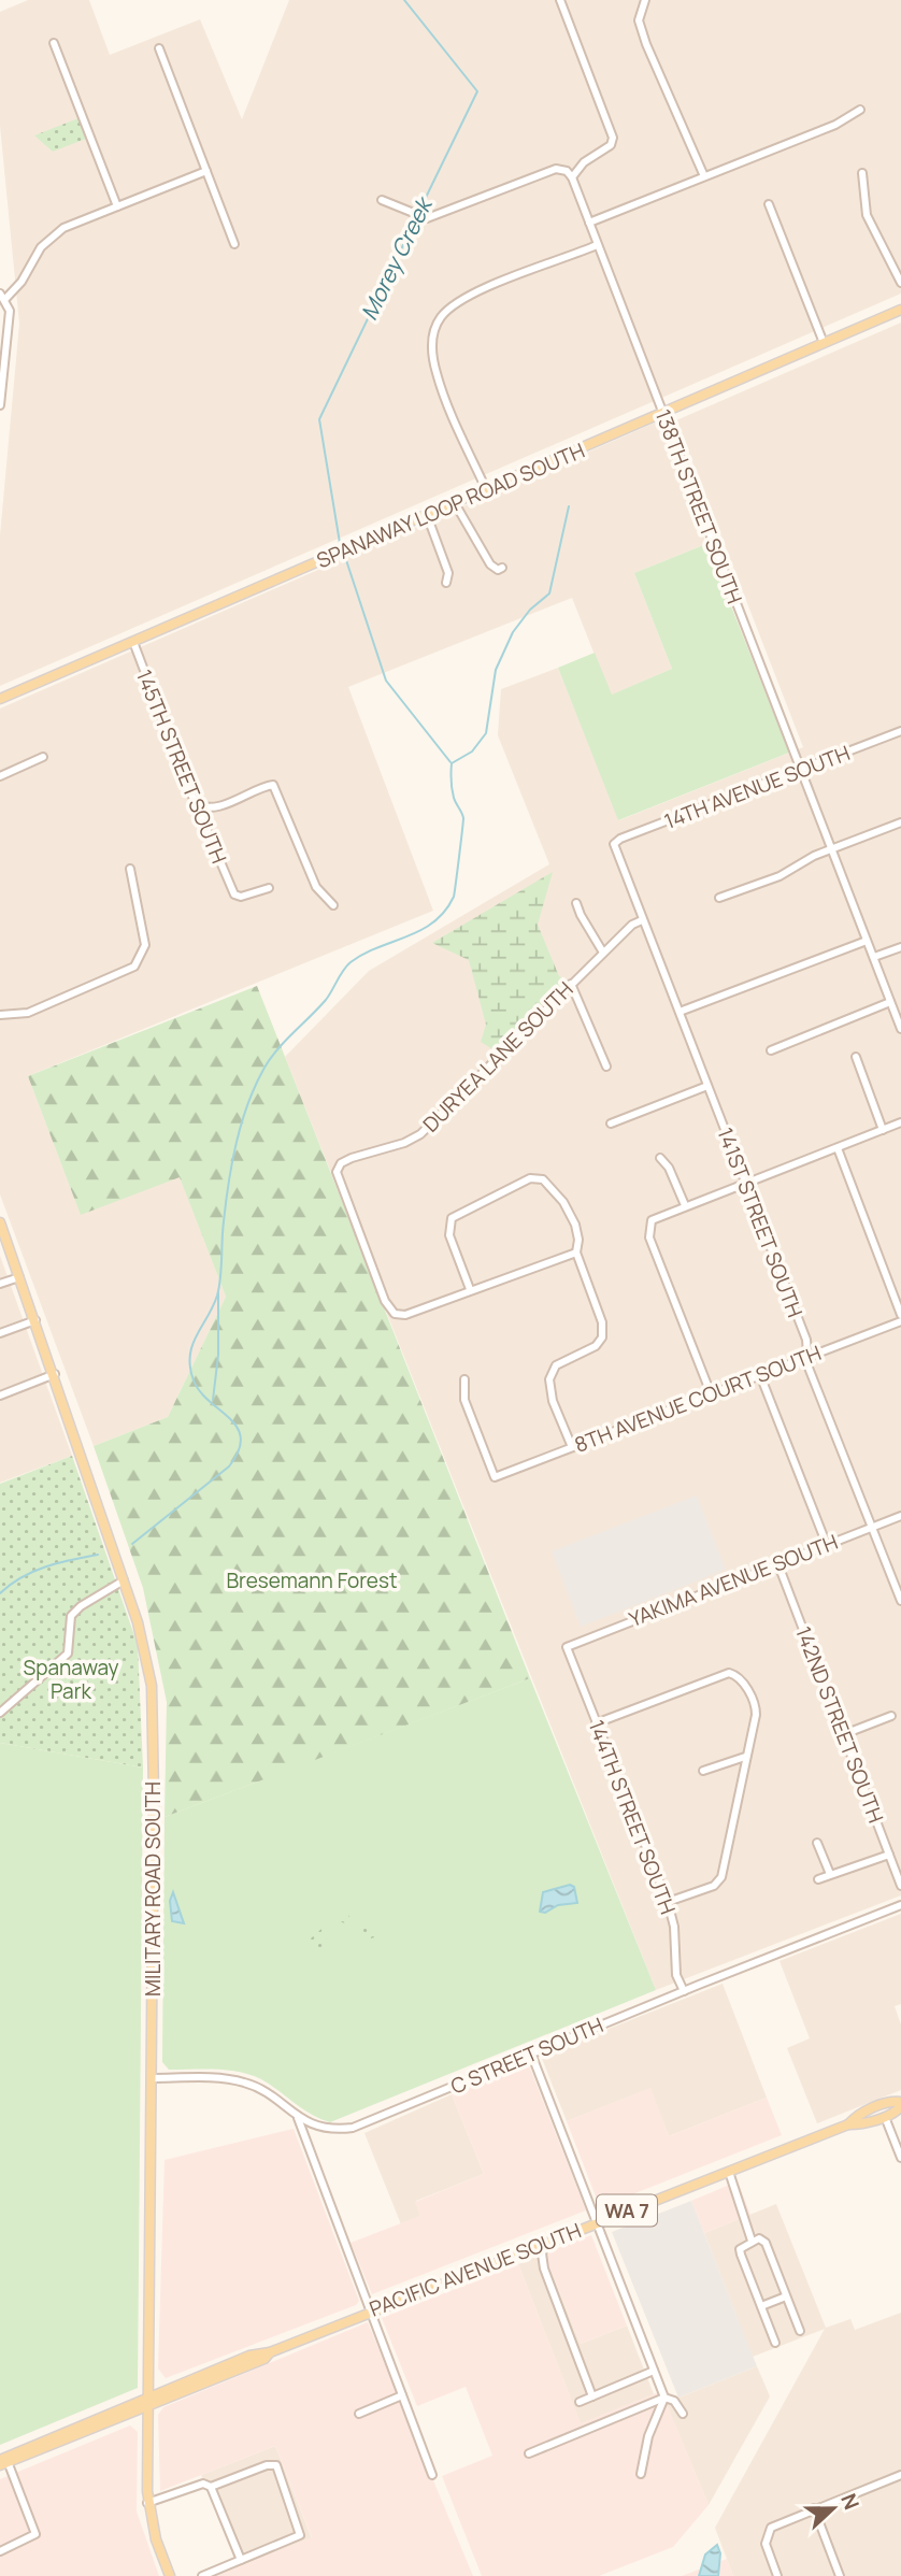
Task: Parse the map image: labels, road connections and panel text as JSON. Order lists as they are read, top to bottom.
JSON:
{
  "streets": {
    "main road": [
      "SPANAWAY LOOP ROAD SOUTH",
      "MILITARY ROAD SOUTH",
      "WA 7",
      "PACIFIC AVENUE SOUTH"
    ],
    "street": [
      "138TH STREET SOUTH",
      "145TH STREET SOUTH",
      "14TH AVENUE SOUTH",
      "DURYEA LANE SOUTH",
      "141ST STREET SOUTH",
      "8TH AVENUE COURT SOUTH",
      "YAKIMA AVENUE SOUTH",
      "142ND STREET SOUTH",
      "144TH STREET SOUTH",
      "C STREET SOUTH"
    ]
  },
  "crossings": [
    ["SPANAWAY LOOP ROAD SOUTH", "138TH STREET SOUTH"],
    ["SPANAWAY LOOP ROAD SOUTH", "145TH STREET SOUTH"],
    ["138TH STREET SOUTH", "14TH AVENUE SOUTH"],
    ["14TH AVENUE SOUTH", "141ST STREET SOUTH"],
    ["DURYEA LANE SOUTH", "141ST STREET SOUTH"],
    ["141ST STREET SOUTH", "8TH AVENUE COURT SOUTH"],
    ["141ST STREET SOUTH", "YAKIMA AVENUE SOUTH"],
    ["YAKIMA AVENUE SOUTH", "142ND STREET SOUTH"],
    ["YAKIMA AVENUE SOUTH", "144TH STREET SOUTH"],
    ["144TH STREET SOUTH", "C STREET SOUTH"],
    ["MILITARY ROAD SOUTH", "C STREET SOUTH"],
    ["MILITARY ROAD SOUTH", "PACIFIC AVENUE SOUTH"]
  ],
  "water": ["Morey Creek"],
  "parks": ["Bresemann Forest", "Spanaway Park"],
  "north": "right"
}
